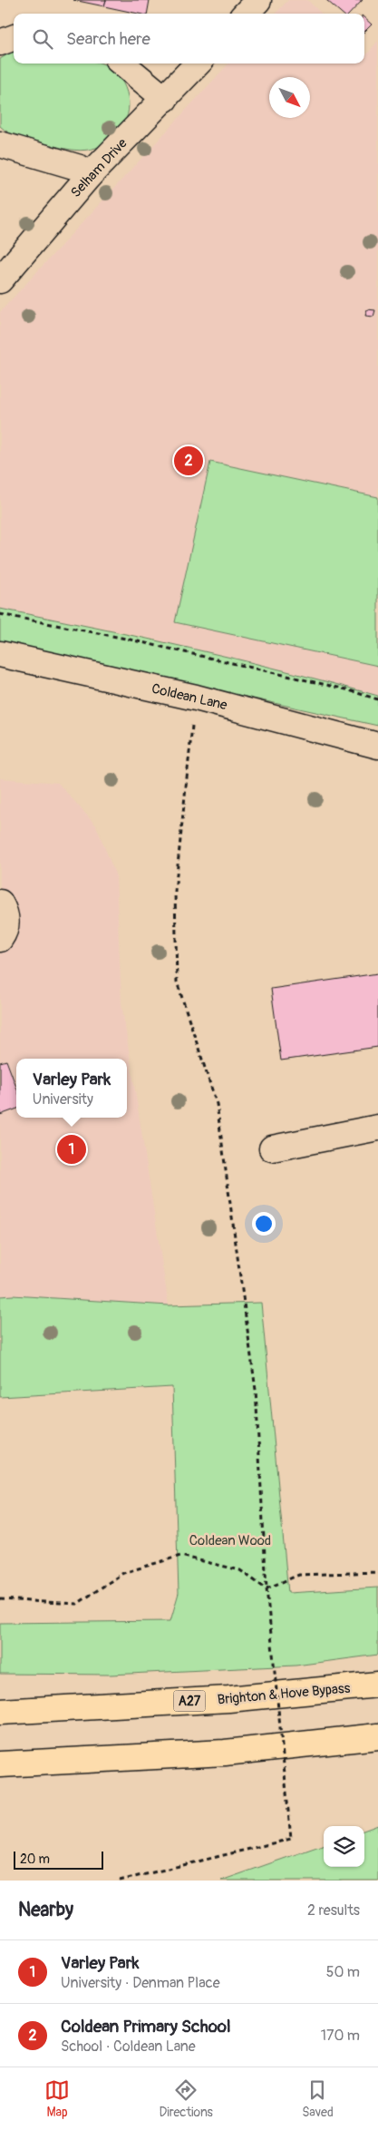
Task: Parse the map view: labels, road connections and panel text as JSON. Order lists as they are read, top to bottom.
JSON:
{
  "streets": {
    "highway": ["Brighton & Hove Bypass", "A27"],
    "street": ["Selham Drive", "Coldean Lane"]
  },
  "parks": ["Coldean Wood"],
  "scale_bar": "20 m",
  "north": "bottom right",
  "page": {
    "search": "Search here",
    "pins": ["2", "1"],
    "popup": ["Varley Park", "University"],
    "scale": "20 m",
    "heading": ["Nearby", "2 results"],
    "list": [
      {
        "mark": "1",
        "name": "Varley Park",
        "note": "University · Denman Place",
        "value": "50 m"
      },
      {
        "mark": "2",
        "name": "Coldean Primary School",
        "note": "School · Coldean Lane",
        "value": "170 m"
      }
    ],
    "nav": ["Map", "Directions", "Saved"]
  }
}
